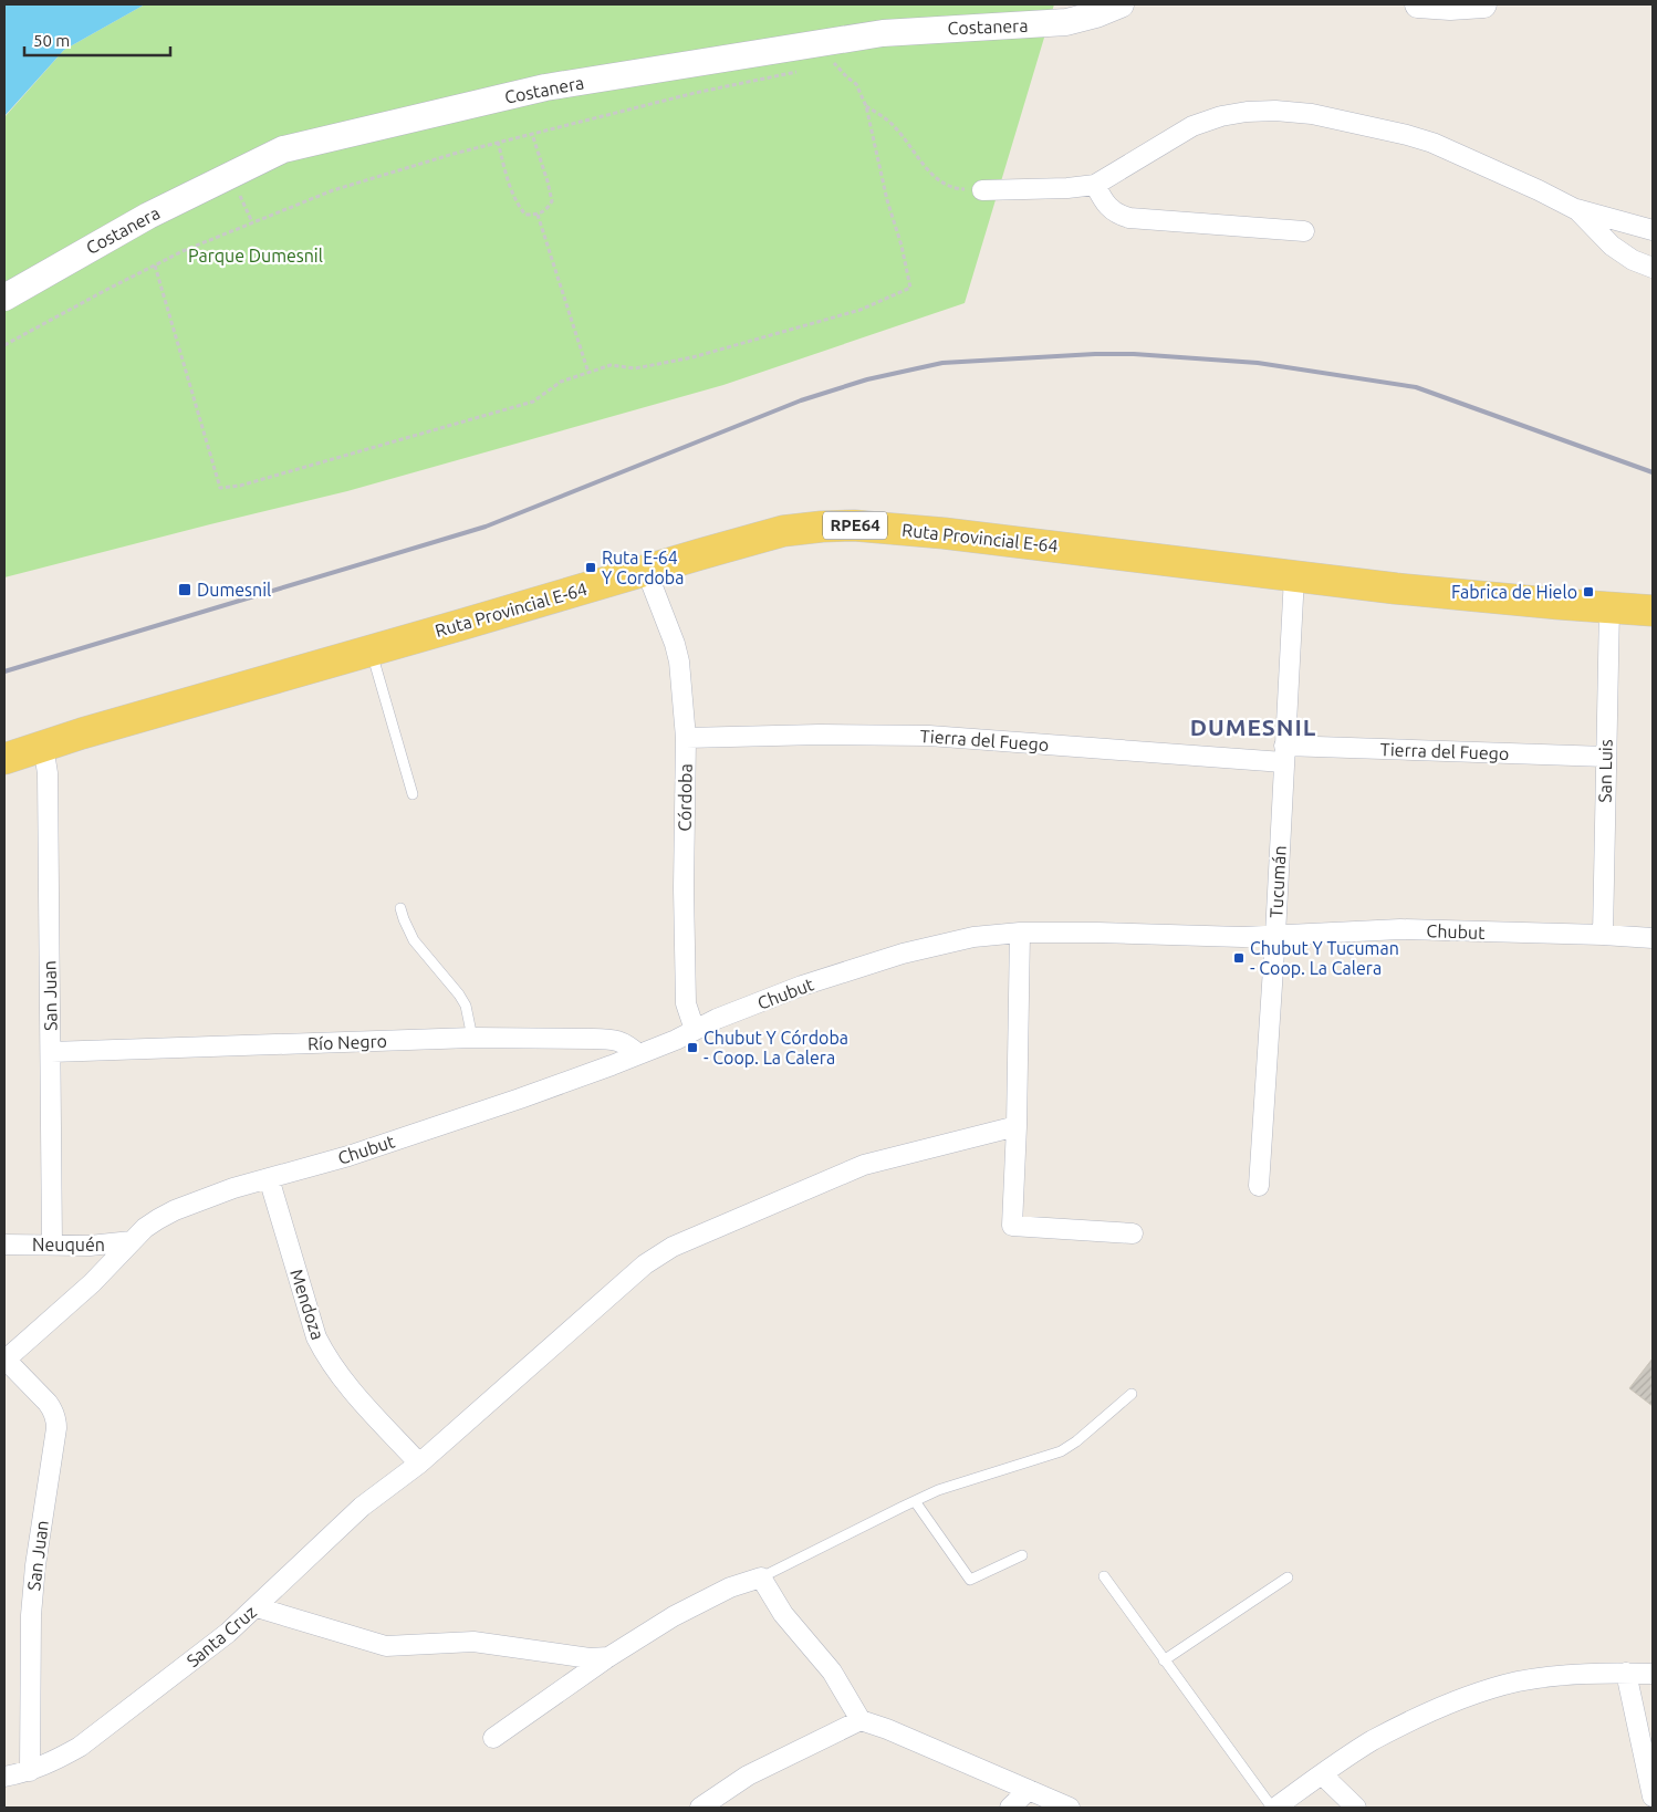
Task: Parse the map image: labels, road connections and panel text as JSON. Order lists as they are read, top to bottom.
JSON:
{
  "streets": {
    "main road": ["RPE64", "Ruta Provincial E-64"],
    "street": [
      "Costanera",
      "Tierra del Fuego",
      "San Luis",
      "Córdoba",
      "Tucumán",
      "Chubut",
      "San Juan",
      "Río Negro",
      "Neuquén",
      "Mendoza",
      "Santa Cruz"
    ]
  },
  "crossings": [
    ["Ruta Provincial E-64", "San Luis"],
    ["Ruta Provincial E-64", "Córdoba"],
    ["Ruta Provincial E-64", "Tucumán"],
    ["Ruta Provincial E-64", "San Juan"],
    ["Tierra del Fuego", "San Luis"],
    ["Tierra del Fuego", "Córdoba"],
    ["Tierra del Fuego", "Tucumán"],
    ["San Luis", "Chubut"],
    ["Córdoba", "Chubut"],
    ["Tucumán", "Chubut"],
    ["Chubut", "San Juan"],
    ["Chubut", "Río Negro"],
    ["Chubut", "Neuquén"],
    ["Chubut", "Mendoza"],
    ["San Juan", "Río Negro"],
    ["San Juan", "Neuquén"],
    ["San Juan", "Santa Cruz"],
    ["Mendoza", "Santa Cruz"]
  ],
  "districts": ["DUMESNIL"],
  "parks": ["Parque Dumesnil"],
  "places": {
    "transit": [
      "Ruta E-64 Y Cordoba",
      "Dumesnil",
      "Fabrica de Hielo",
      "Chubut Y Tucuman - Coop. La Calera",
      "Chubut Y Córdoba - Coop. La Calera"
    ]
  },
  "scale_bar": "50 m"
}
